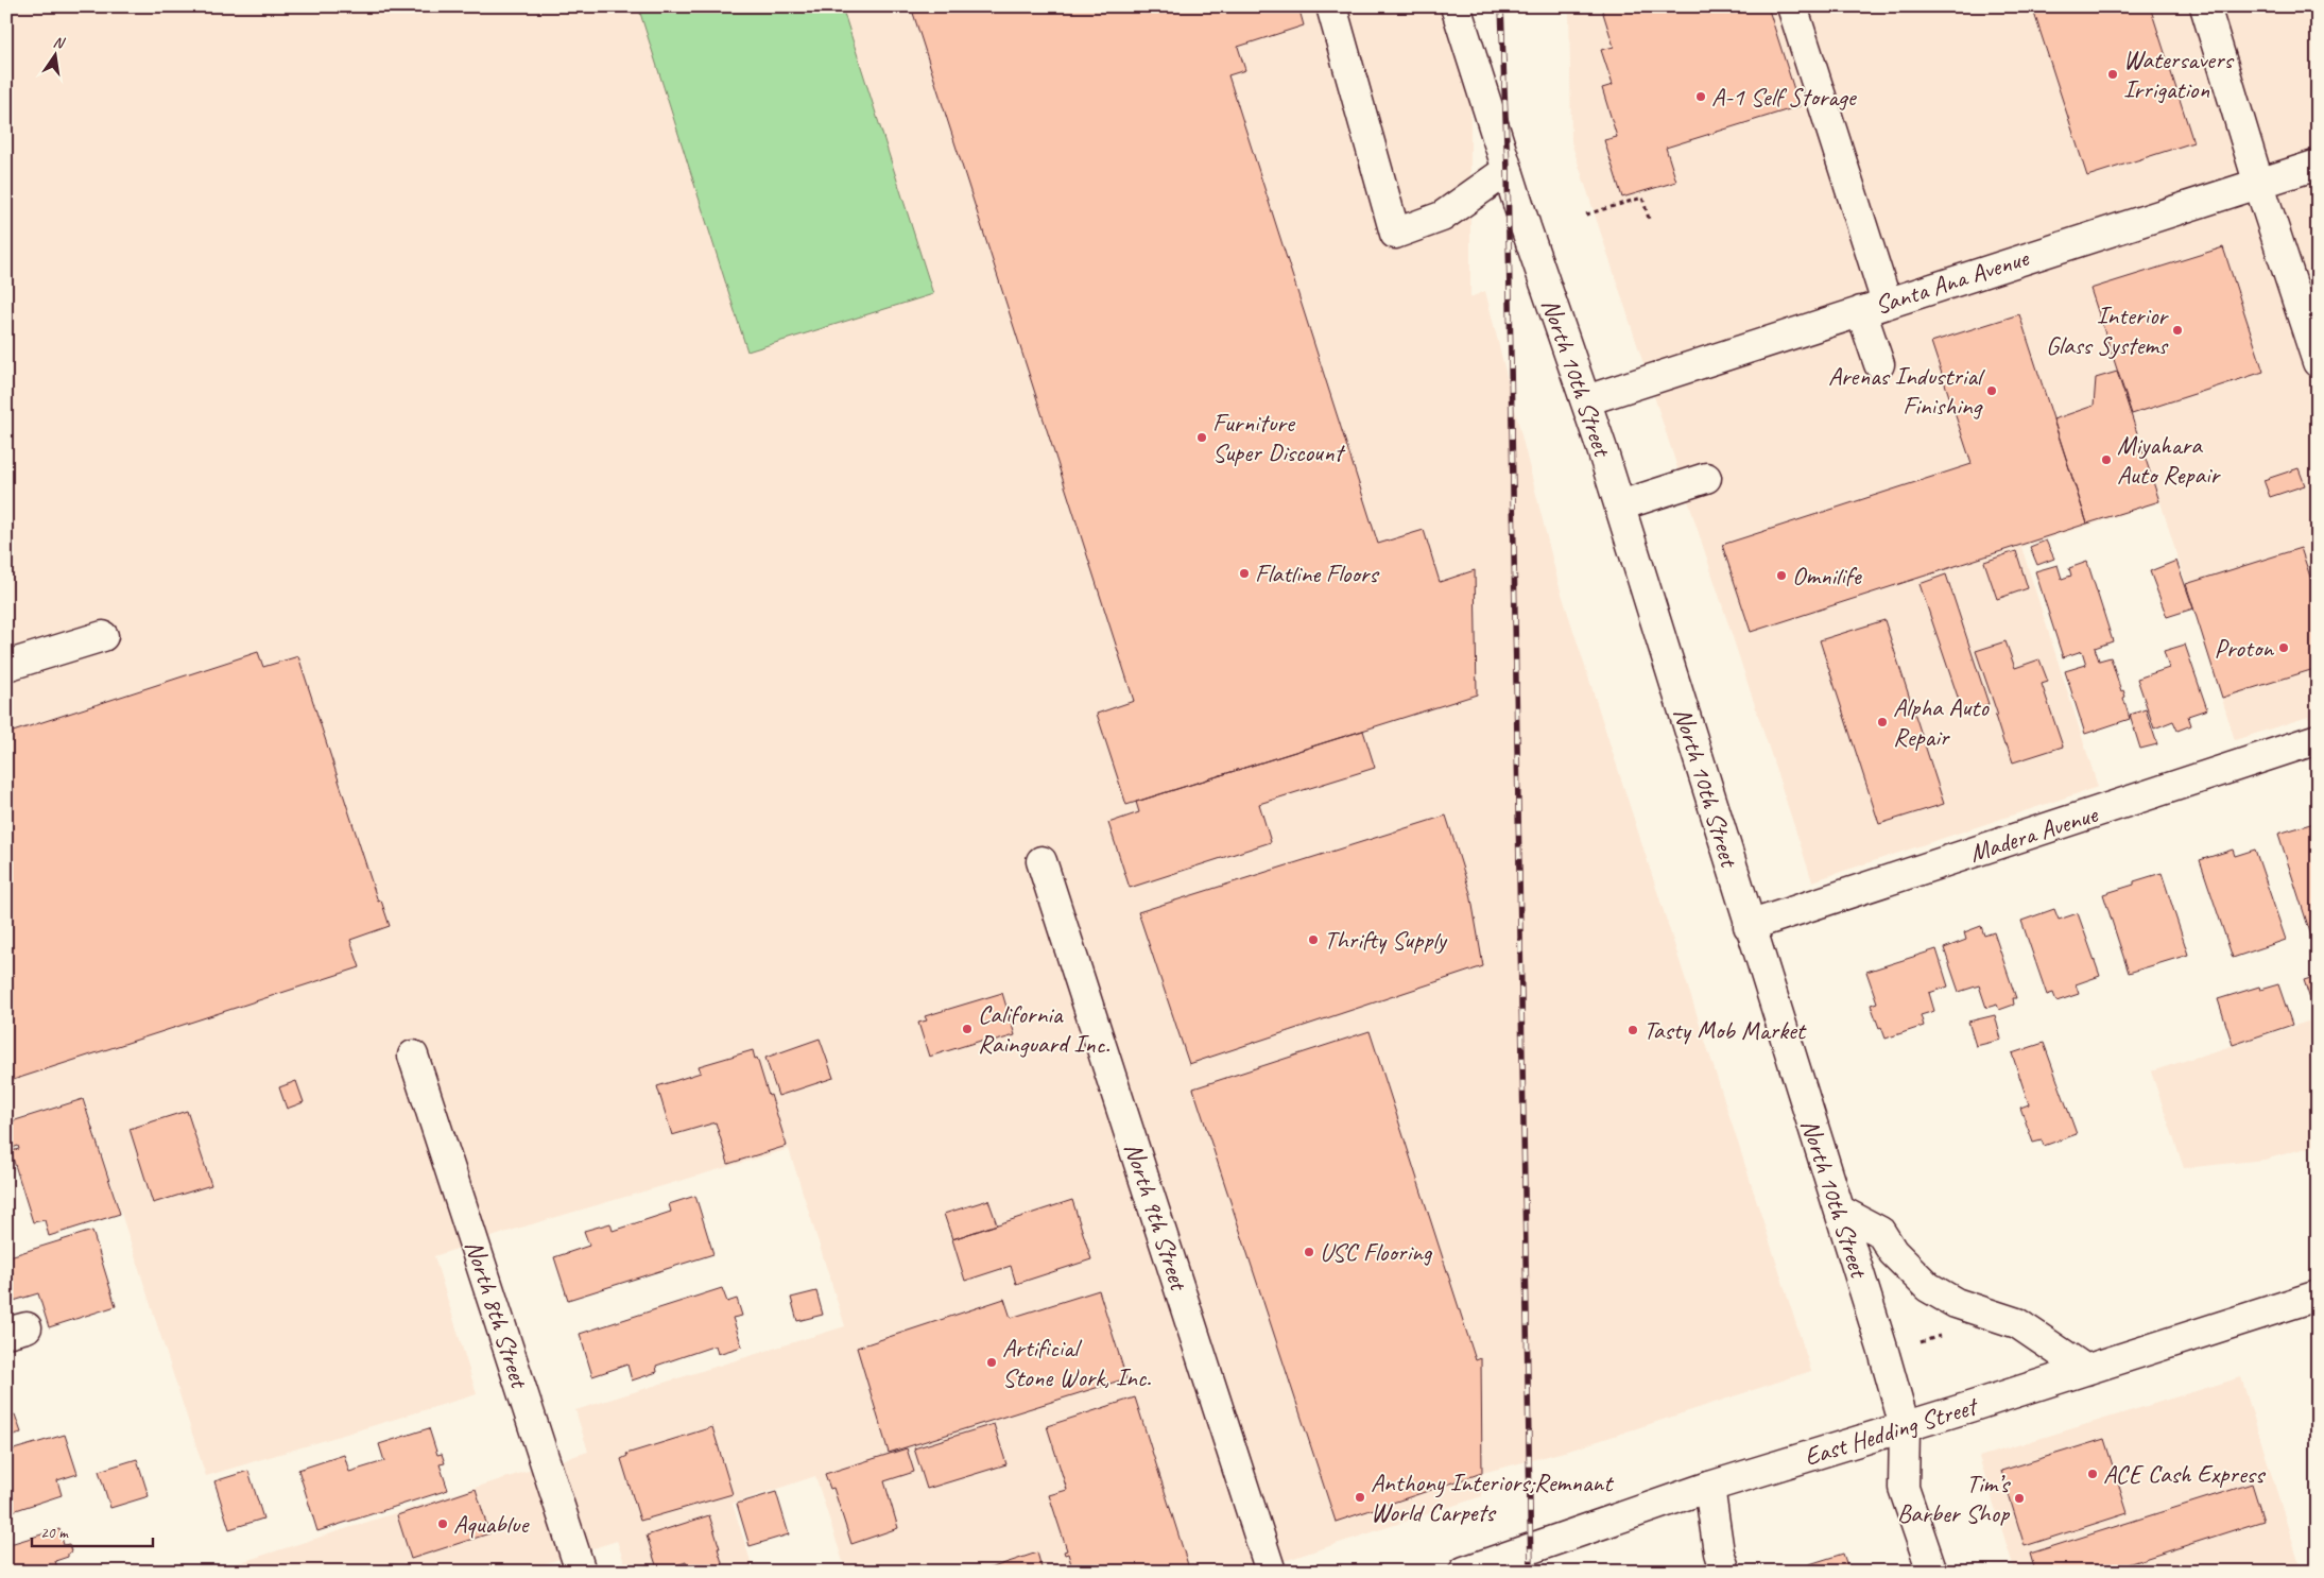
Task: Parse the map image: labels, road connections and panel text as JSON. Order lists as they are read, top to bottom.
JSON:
{
  "streets": {
    "street": [
      "Santa Ana Avenue",
      "North 10th Street",
      "Madera Avenue",
      "North 9th Street",
      "North 8th Street",
      "East Hedding Street"
    ]
  },
  "crossings": [
    ["Santa Ana Avenue", "North 10th Street"],
    ["North 10th Street", "Madera Avenue"],
    ["North 10th Street", "East Hedding Street"]
  ],
  "places": [
    "Watersavers Irrigation",
    "A-1 Self Storage",
    "Interior Glass Systems",
    "Arenas Industrial Finishing",
    "Furniture Super Discount",
    "Miyahara Auto Repair",
    "Flatline Floors",
    "Omnilife",
    "Proton",
    "Alpha Auto Repair",
    "Thrifty Supply",
    "California Rainguard Inc.",
    "Tasty Mob Market",
    "USC Flooring",
    "Artificial Stone Work, Inc.",
    "ACE Cash Express",
    "Anthony Interiors;Remnant World Carpets",
    "Tim’s Barber Shop",
    "Aquablue"
  ],
  "scale_bar": "20 m",
  "north": "top"
}
